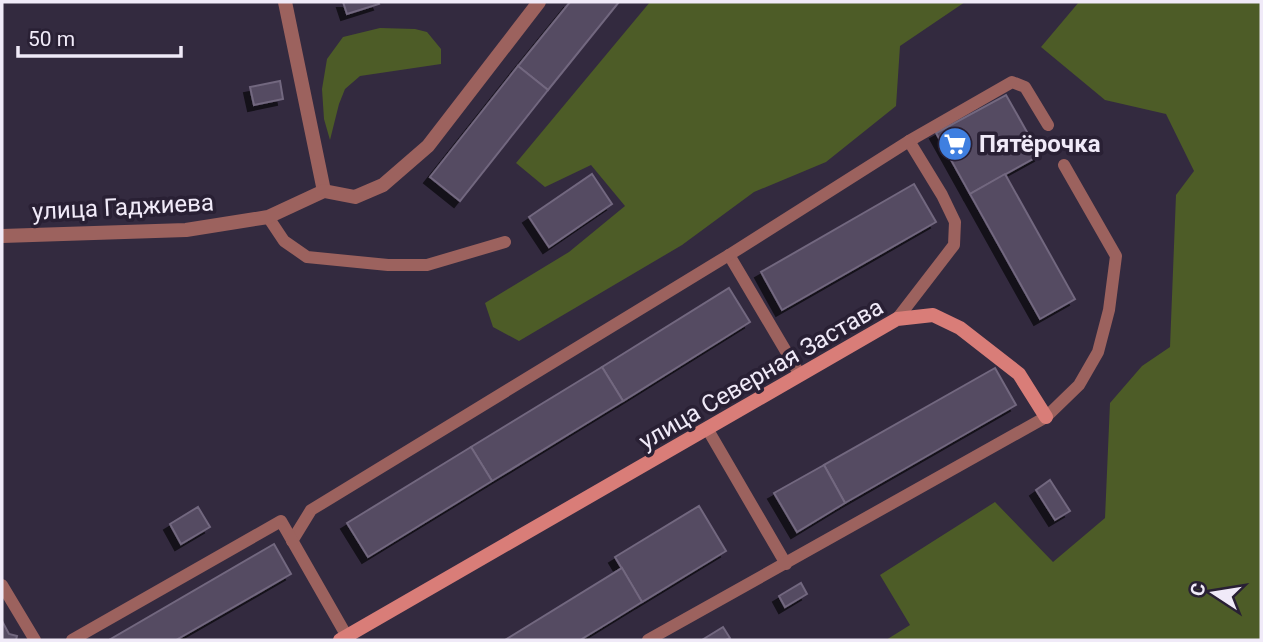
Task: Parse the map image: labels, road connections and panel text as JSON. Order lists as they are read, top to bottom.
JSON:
{
  "streets": {
    "street": ["улица Гаджиева", "улица Северная Застава"]
  },
  "places": {
    "supermarket": ["Пятёрочка"]
  },
  "scale_bar": "50 m",
  "north": "left"
}
